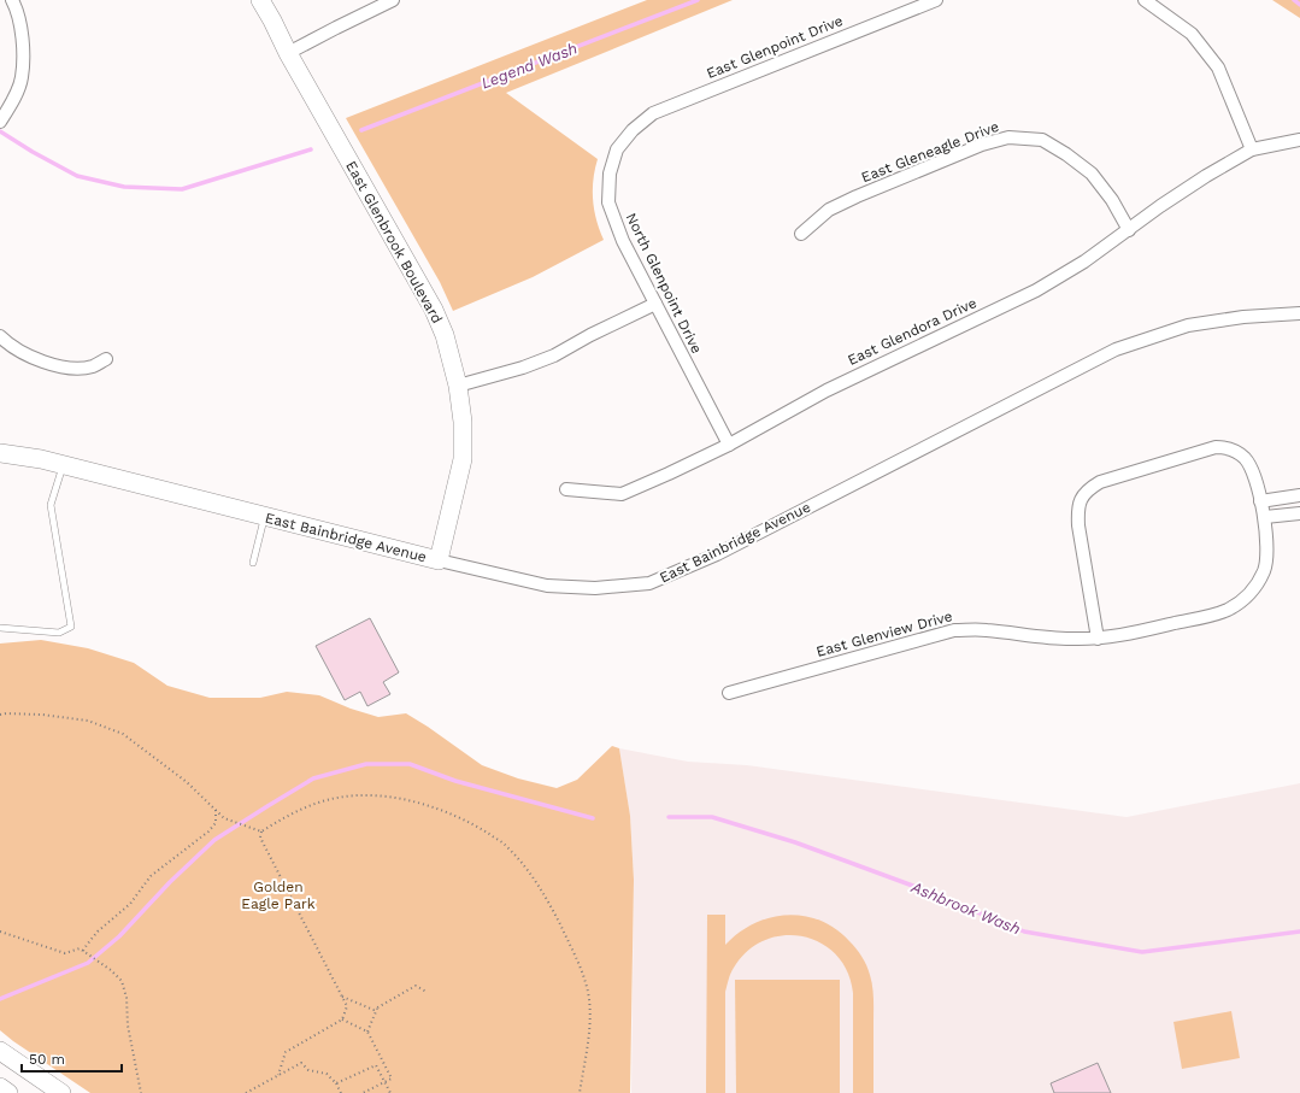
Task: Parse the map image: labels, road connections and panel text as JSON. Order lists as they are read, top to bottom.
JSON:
{
  "streets": {
    "street": [
      "East Glenpoint Drive",
      "East Gleneagle Drive",
      "East Glenbrook Boulevard",
      "North Glenpoint Drive",
      "East Glendora Drive",
      "East Bainbridge Avenue",
      "East Glenview Drive"
    ]
  },
  "crossings": [
    ["East Glenpoint Drive", "North Glenpoint Drive"],
    ["East Gleneagle Drive", "East Glendora Drive"],
    ["East Glenbrook Boulevard", "East Bainbridge Avenue"],
    ["North Glenpoint Drive", "East Glendora Drive"]
  ],
  "water": ["Legend Wash", "Ashbrook Wash"],
  "parks": ["Golden Eagle Park"],
  "scale_bar": "50 m"
}
